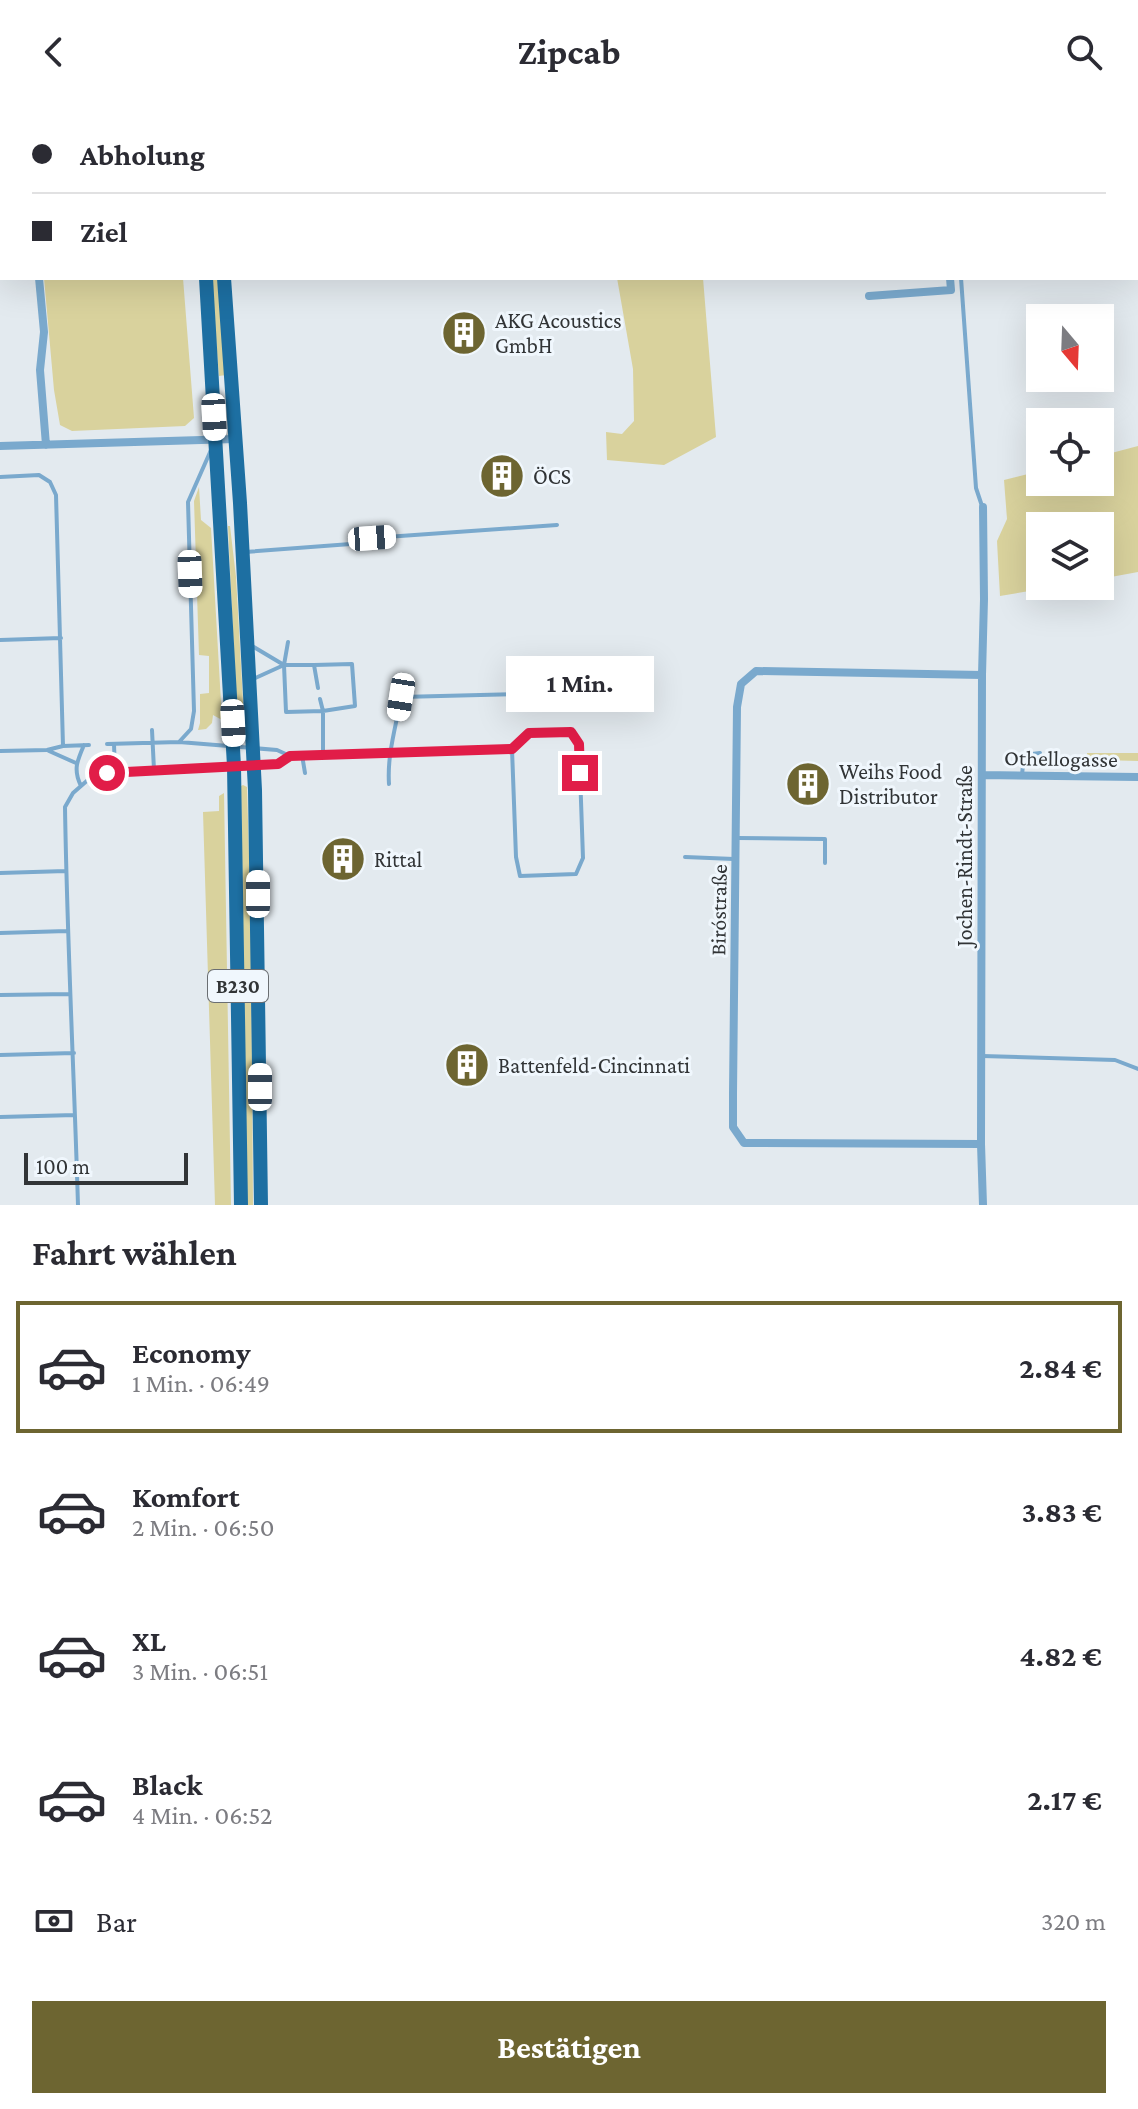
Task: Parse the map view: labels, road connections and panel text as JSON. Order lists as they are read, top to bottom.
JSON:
{
  "streets": {
    "main road": ["B230"],
    "street": ["Othellogasse", "Jochen-Rindt-Straße", "Biróstraße"]
  },
  "crossings": [
    ["Othellogasse", "Jochen-Rindt-Straße"],
    ["Jochen-Rindt-Straße", "Biróstraße"]
  ],
  "places": {
    "building": [
      "AKG Acoustics GmbH",
      "ÖCS",
      "Weihs Food Distributor",
      "Rittal",
      "Battenfeld-Cincinnati"
    ]
  },
  "scale_bar": "100 m",
  "north": "bottom",
  "page": {
    "header": "Zipcab",
    "banner": ["Abholung", "Ziel"],
    "bubble": "1 Min.",
    "scale": "100 m",
    "heading": "Fahrt wählen",
    "list": [
      {
        "name": "Economy",
        "note": "1 Min. · 06:49",
        "value": "2.84 €"
      },
      {
        "name": "Komfort",
        "note": "2 Min. · 06:50",
        "value": "3.83 €"
      },
      {
        "name": "XL",
        "note": "3 Min. · 06:51",
        "value": "4.82 €"
      },
      {
        "name": "Black",
        "note": "4 Min. · 06:52",
        "value": "2.17 €"
      }
    ],
    "pay": ["Bar", "320 m"],
    "buttons": "Bestätigen"
  }
}
